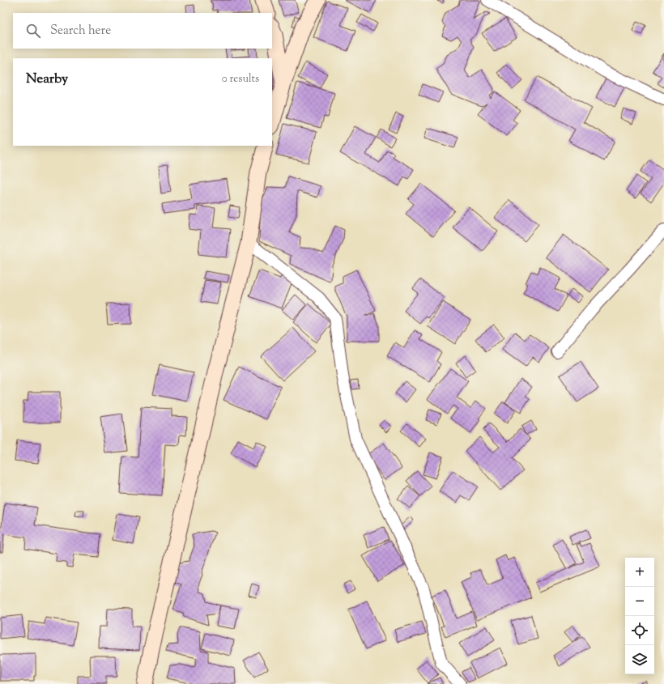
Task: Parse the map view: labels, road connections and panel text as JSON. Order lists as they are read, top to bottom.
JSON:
{
  "page": {
    "search": "Search here",
    "heading": ["Nearby", "0 results"],
    "map_buttons": ["+", "−"]
  }
}
